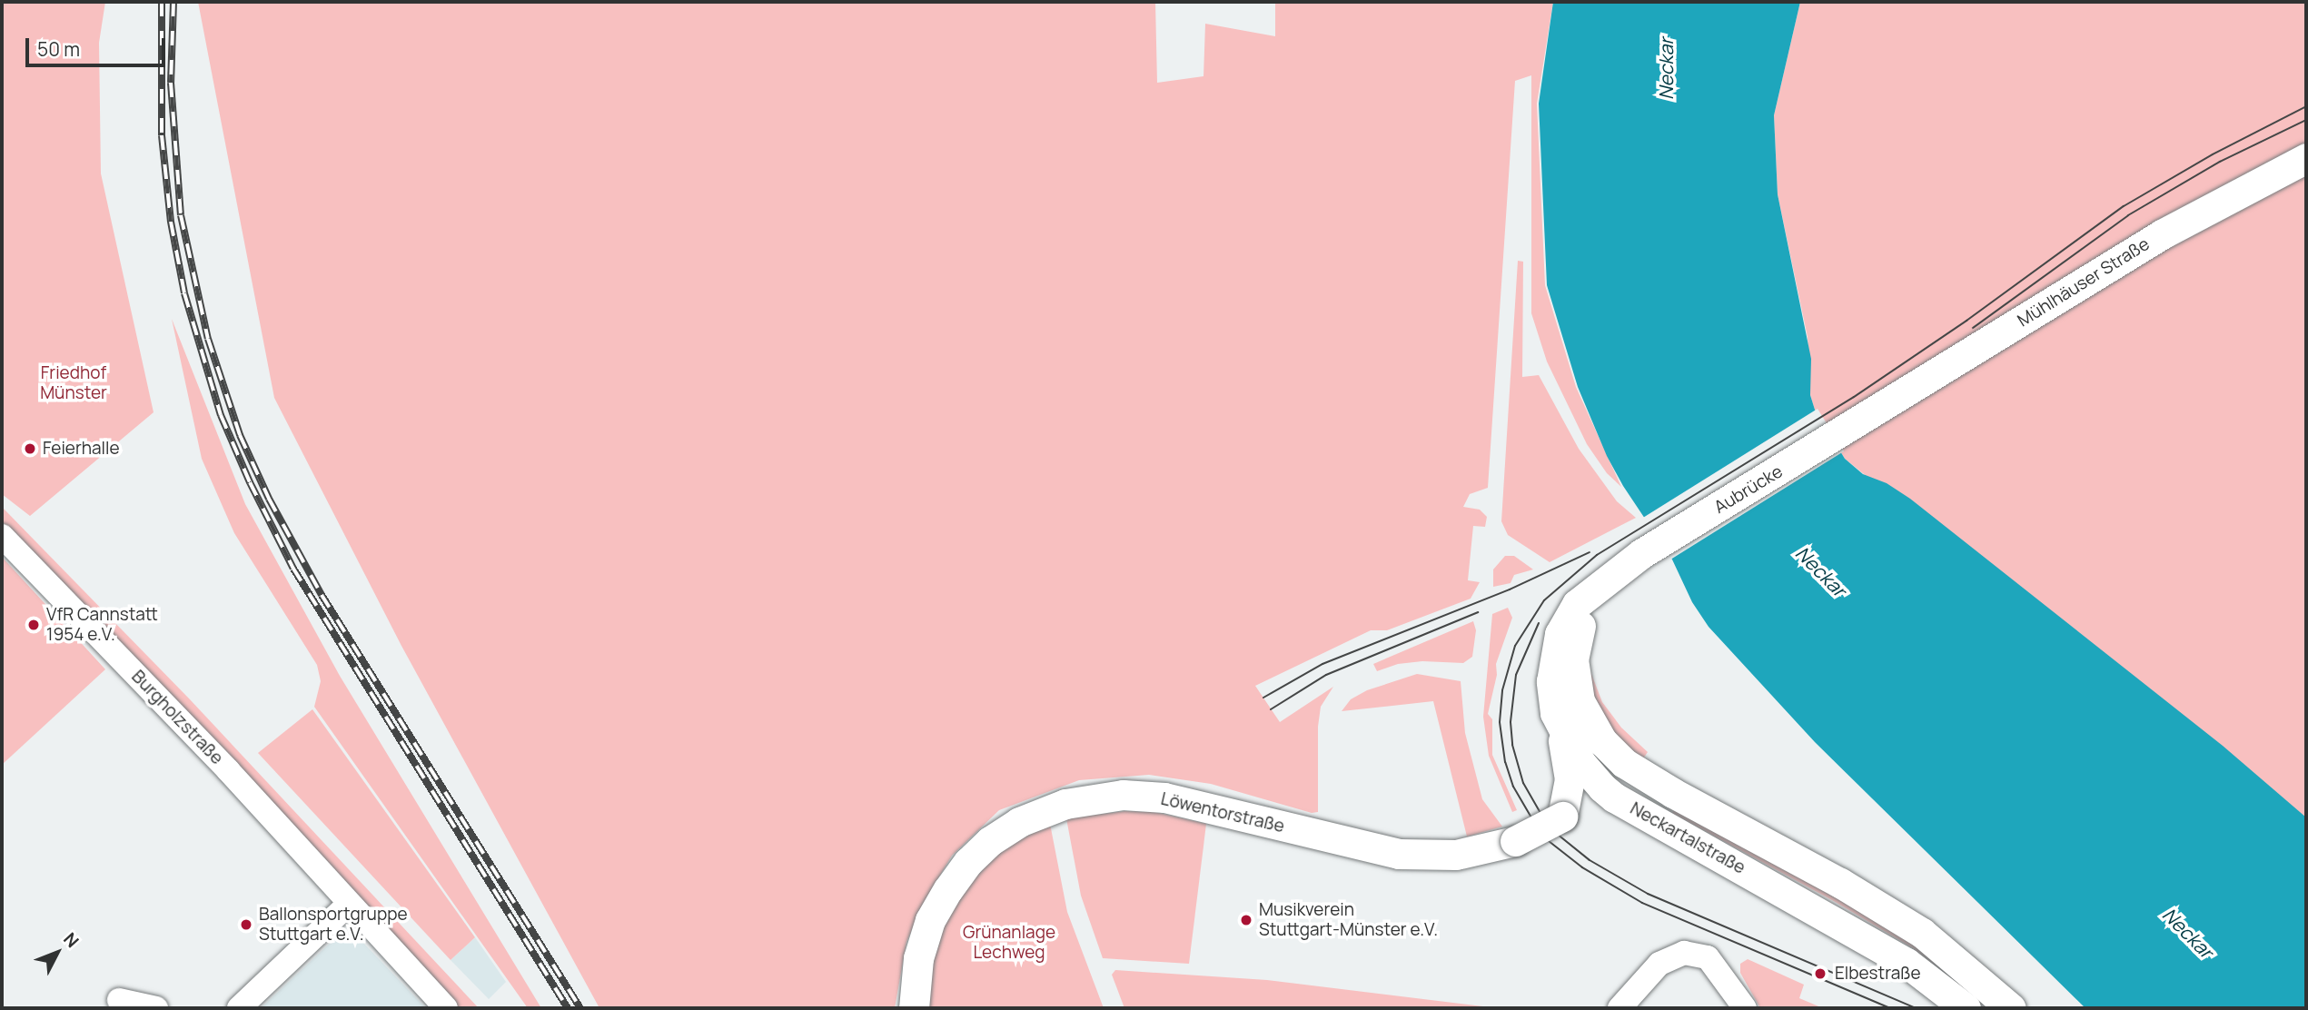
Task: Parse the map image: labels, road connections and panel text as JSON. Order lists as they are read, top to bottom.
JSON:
{
  "streets": {
    "main road": [
      "Mühlhäuser Straße",
      "Aubrücke",
      "Löwentorstraße",
      "Neckartalstraße"
    ],
    "street": ["Burgholzstraße"]
  },
  "crossings": [
    ["Mühlhäuser Straße", "Aubrücke"],
    ["Aubrücke", "Neckartalstraße"],
    ["Löwentorstraße", "Neckartalstraße"]
  ],
  "water": ["Neckar"],
  "parks": ["Friedhof Münster", "Grünanlage Lechweg"],
  "places": [
    "Feierhalle",
    "VfR Cannstatt 1954 e.V.",
    "Musikverein Stuttgart-Münster e.V.",
    "Ballonsportgruppe Stuttgart e.V.",
    "Elbestraße"
  ],
  "scale_bar": "50 m",
  "north": "top right"
}
